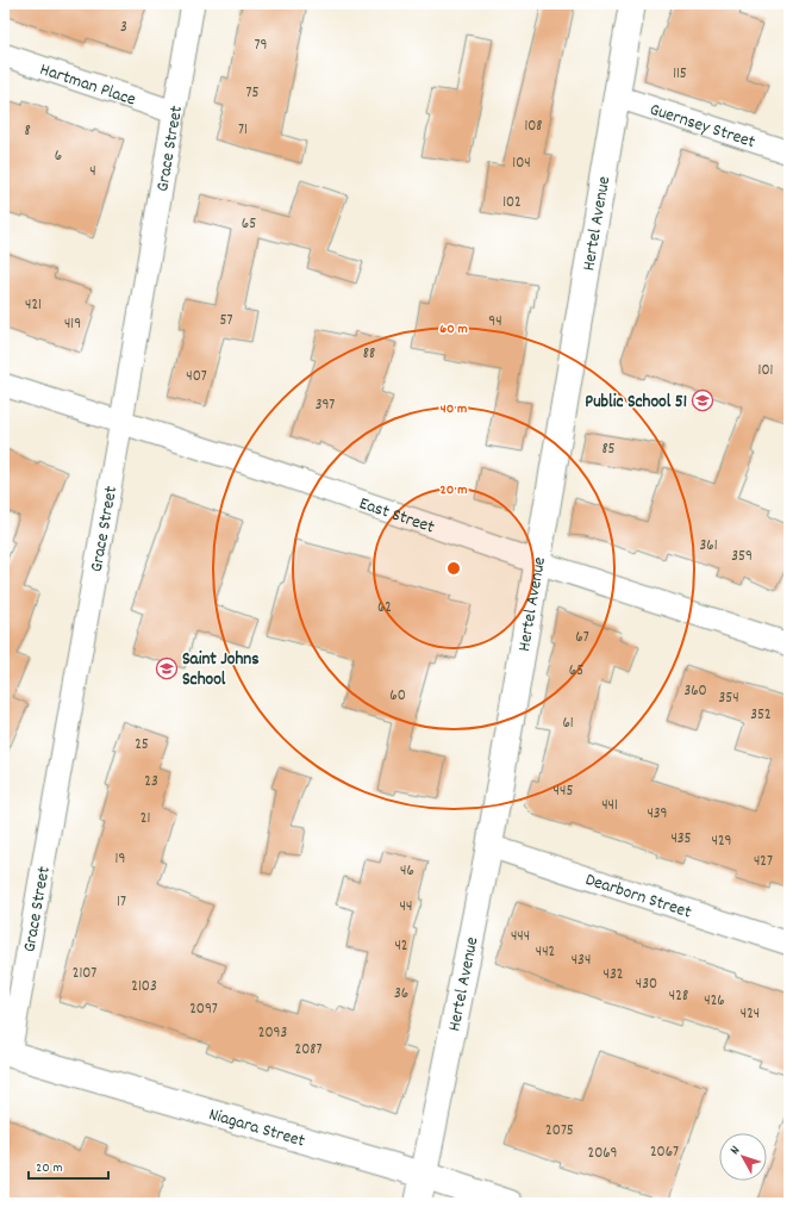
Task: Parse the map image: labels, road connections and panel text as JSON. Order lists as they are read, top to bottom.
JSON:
{
  "streets": {
    "street": [
      "Hartman Place",
      "Guernsey Street",
      "Grace Street",
      "Hertel Avenue",
      "East Street",
      "Dearborn Street",
      "Niagara Street"
    ]
  },
  "crossings": [
    ["Hartman Place", "Grace Street"],
    ["Guernsey Street", "Hertel Avenue"],
    ["Grace Street", "East Street"],
    ["Grace Street", "Niagara Street"],
    ["Hertel Avenue", "East Street"],
    ["Hertel Avenue", "Dearborn Street"],
    ["Hertel Avenue", "Niagara Street"]
  ],
  "places": {
    "school or university": ["Public School 51", "Saint Johns School"]
  },
  "house_numbers": [
    "3",
    "79",
    "115",
    "75",
    "108",
    "71",
    "8",
    "6",
    "104",
    "4",
    "102",
    "65",
    "421",
    "57",
    "94",
    "419",
    "88",
    "101",
    "407",
    "397",
    "85",
    "361",
    "359",
    "62",
    "67",
    "65",
    "360",
    "60",
    "354",
    "352",
    "61",
    "25",
    "23",
    "445",
    "441",
    "439",
    "21",
    "435",
    "429",
    "19",
    "427",
    "46",
    "17",
    "44",
    "444",
    "42",
    "442",
    "434",
    "2107",
    "432",
    "430",
    "2103",
    "36",
    "428",
    "426",
    "2097",
    "424",
    "2093",
    "2087",
    "2075",
    "2067",
    "2069"
  ],
  "scale_bar": "20 m",
  "north": "top left",
  "rings": ["60 m", "40 m", "20 m"]
}
